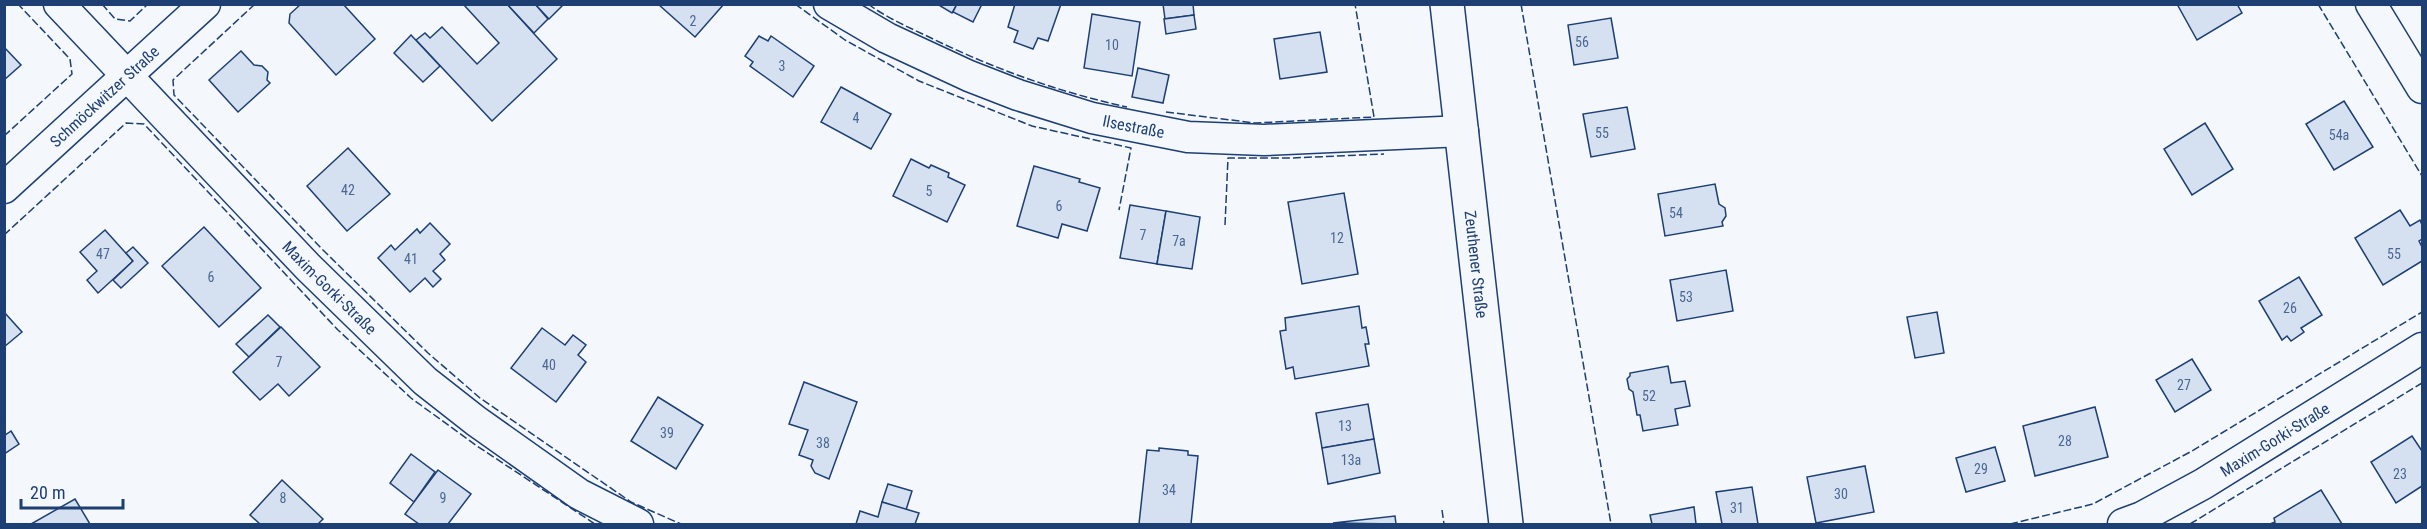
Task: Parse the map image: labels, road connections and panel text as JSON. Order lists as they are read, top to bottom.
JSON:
{
  "streets": {
    "main road": ["Zeuthener Straße"],
    "street": ["Schmöckwitzer Straße", "Ilsestraße", "Maxim-Gorki-Straße"]
  },
  "crossings": [
    ["Schmöckwitzer Straße", "Maxim-Gorki-Straße"],
    ["Ilsestraße", "Zeuthener Straße"]
  ],
  "house_numbers": [
    "2",
    "56",
    "10",
    "3",
    "4",
    "55",
    "54a",
    "42",
    "5",
    "6",
    "54",
    "7",
    "12",
    "7a",
    "47",
    "55",
    "41",
    "6",
    "53",
    "26",
    "7",
    "40",
    "27",
    "52",
    "13",
    "39",
    "28",
    "38",
    "13a",
    "29",
    "23",
    "34",
    "30",
    "8",
    "9",
    "31"
  ],
  "scale_bar": "20 m"
}
